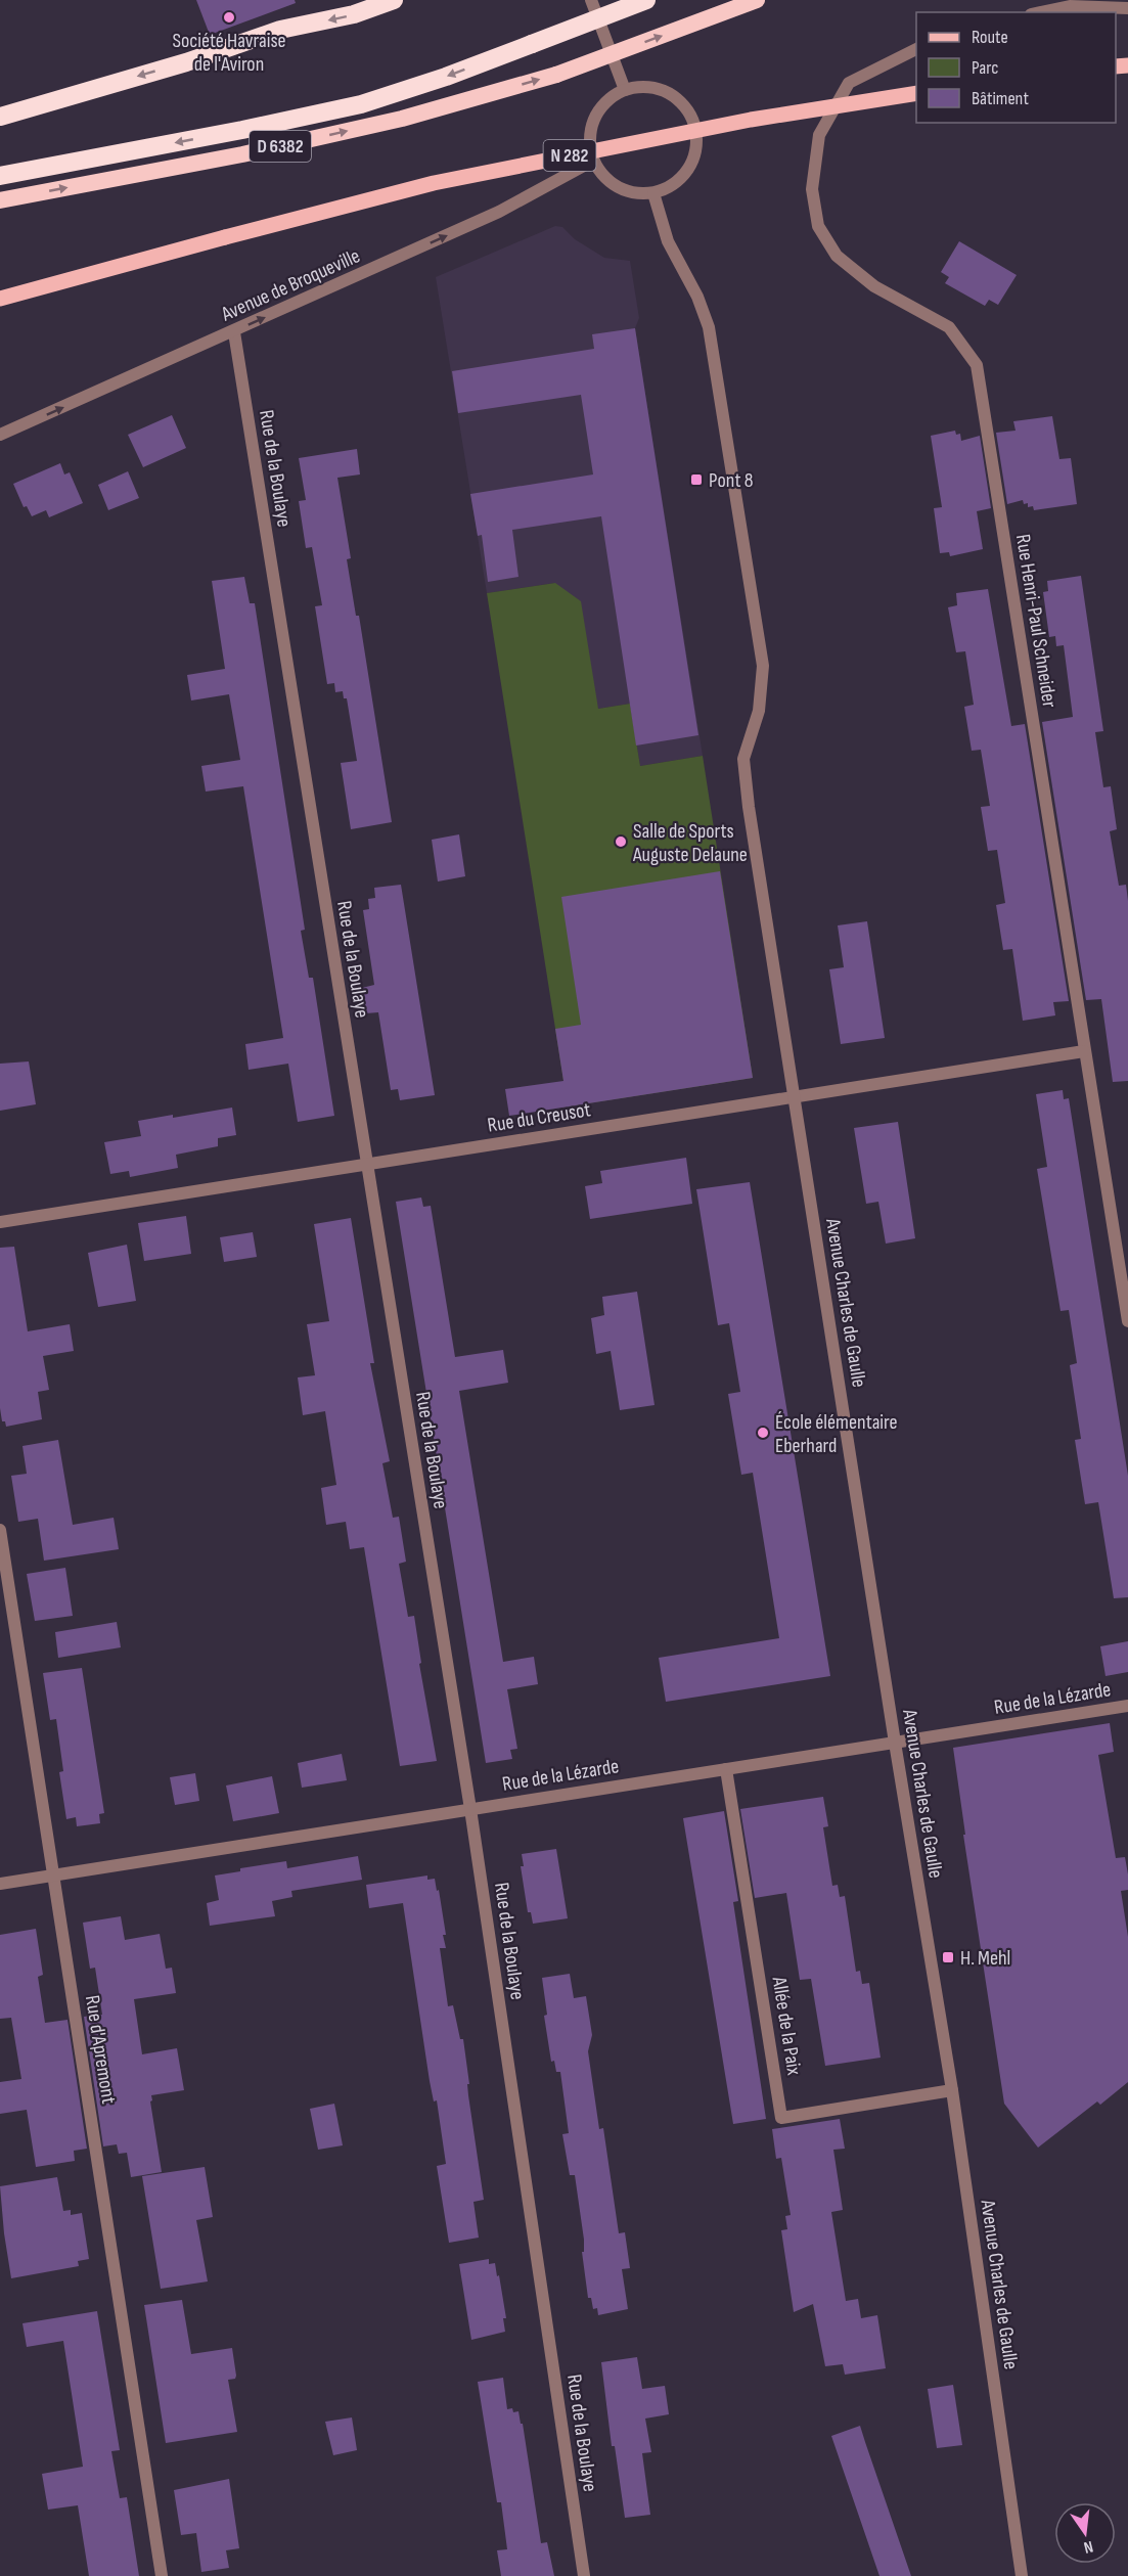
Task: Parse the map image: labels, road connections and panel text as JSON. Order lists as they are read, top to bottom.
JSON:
{
  "streets": {
    "highway": ["D 6382"],
    "main road": ["N 282"],
    "street": [
      "Avenue de Broqueville",
      "Rue de la Boulaye",
      "Rue Henri-Paul Schneider",
      "Rue du Creusot",
      "Avenue Charles de Gaulle",
      "Rue de la Lézarde",
      "Allée de la Paix",
      "Rue d'Apremont"
    ]
  },
  "crossings": [
    ["Avenue de Broqueville", "Rue de la Boulaye"],
    ["Avenue de Broqueville", "Avenue Charles de Gaulle"],
    ["Rue de la Boulaye", "Rue du Creusot"],
    ["Rue de la Boulaye", "Rue de la Lézarde"],
    ["Rue Henri-Paul Schneider", "Rue du Creusot"],
    ["Rue du Creusot", "Avenue Charles de Gaulle"],
    ["Avenue Charles de Gaulle", "Rue de la Lézarde"],
    ["Avenue Charles de Gaulle", "Allée de la Paix"],
    ["Rue de la Lézarde", "Allée de la Paix"],
    ["Rue de la Lézarde", "Rue d'Apremont"]
  ],
  "one_way": ["Avenue de Broqueville"],
  "places": {
    "other": ["Société Havraise de l'Aviron", "Salle de Sports Auguste Delaune", "École élémentaire Eberhard"],
    "transit": ["Pont 8", "H. Mehl"]
  },
  "legend": ["Route", "Parc", "Bâtiment"],
  "north": "bottom"
}
